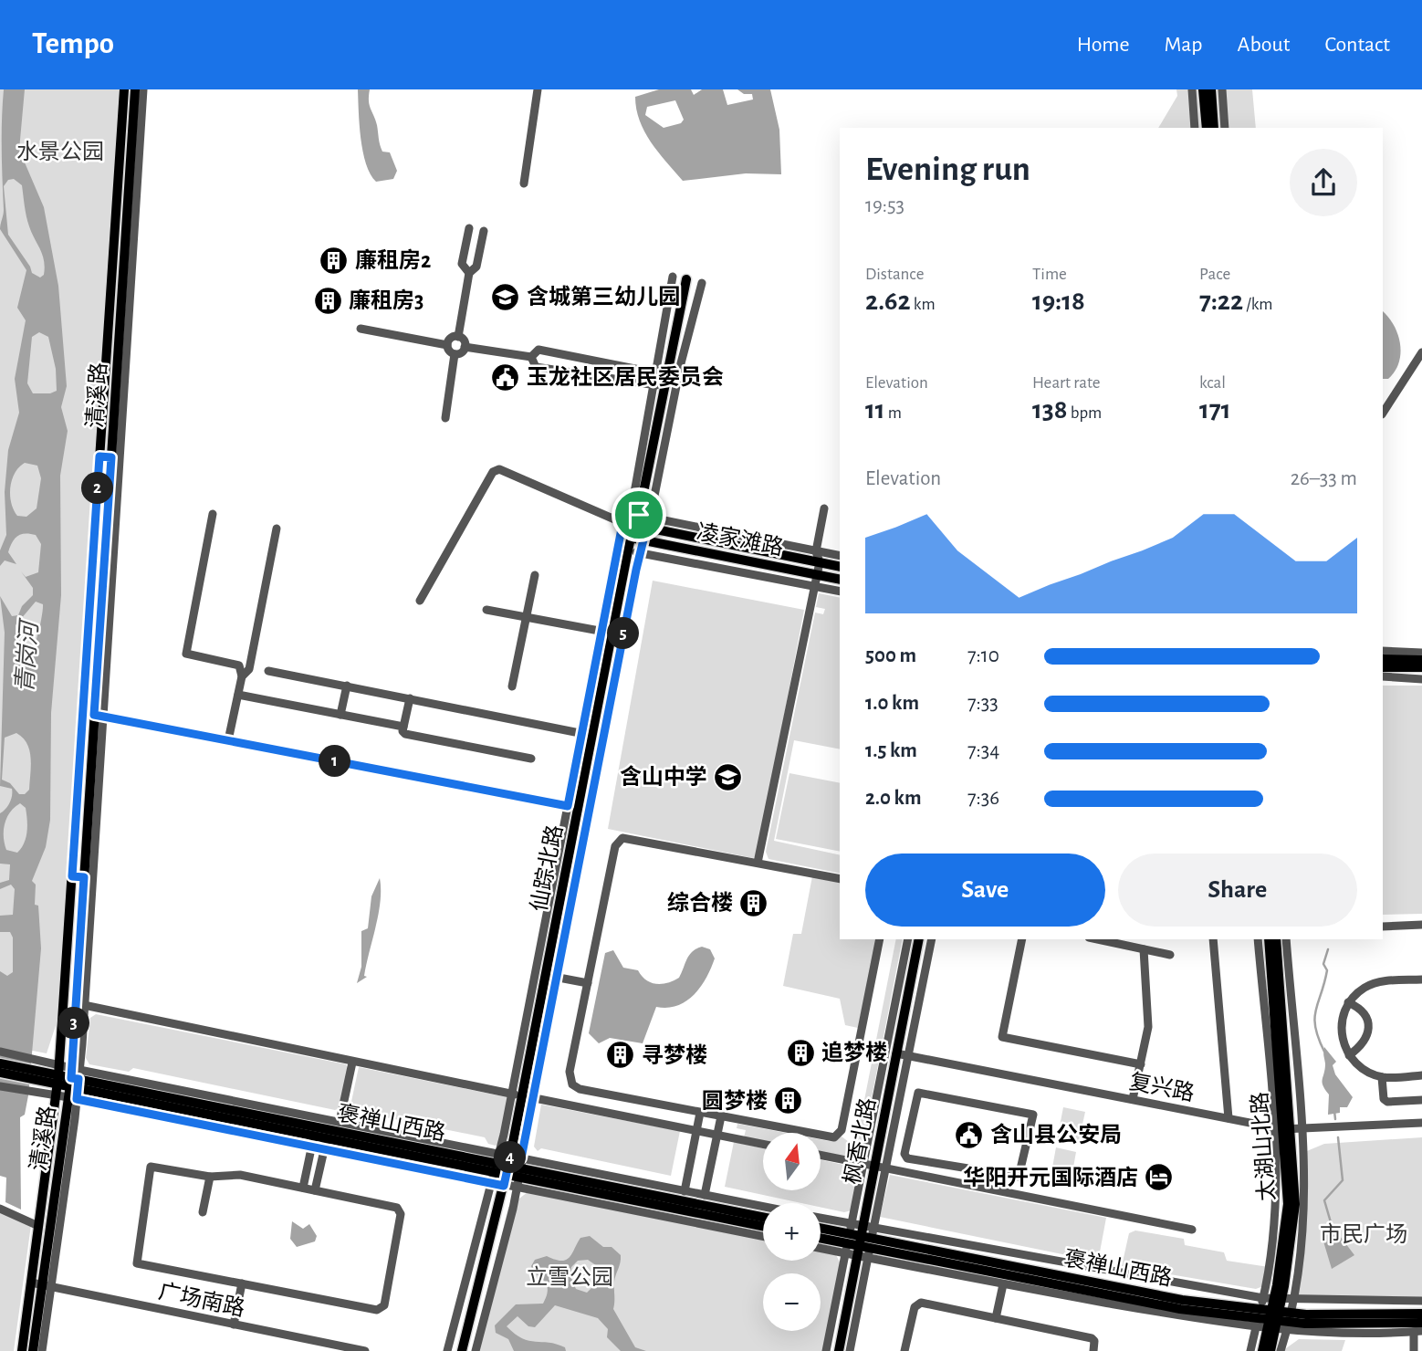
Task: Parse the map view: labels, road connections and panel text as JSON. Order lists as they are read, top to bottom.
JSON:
{
  "streets": {
    "main road": [
      "清溪路",
      "凌家滩路",
      "仙踪北路",
      "褒禅山西路",
      "枫香北路",
      "太湖山北路"
    ],
    "street": ["复兴路", "广场南路"]
  },
  "crossings": [
    ["清溪路", "褒禅山西路"],
    ["清溪路", "广场南路"],
    ["凌家滩路", "仙踪北路"],
    ["仙踪北路", "褒禅山西路"],
    ["复兴路", "枫香北路"],
    ["复兴路", "太湖山北路"],
    ["褒禅山西路", "枫香北路"],
    ["褒禅山西路", "太湖山北路"]
  ],
  "water": ["青岗河"],
  "parks": ["水景公园", "市民广场", "立雪公园"],
  "places": {
    "building": [
      "廉租房2",
      "廉租房3",
      "综合楼",
      "追梦楼",
      "寻梦楼",
      "圆梦楼"
    ],
    "school or university": ["含城第三幼儿园", "含山中学"],
    "public building": ["玉龙社区居民委员会", "含山县公安局"],
    "hotel": ["华阳开元国际酒店"]
  },
  "north": "top",
  "page": {
    "header": "Tempo",
    "nav": [
      "Home",
      "Map",
      "About",
      "Contact"
    ],
    "heading": ["Evening run", "19:53"],
    "stats": [
      ["Distance", "2.62 km"],
      ["Time", "19:18"],
      ["Pace", "7:22 /km"],
      ["Elevation", "11 m"],
      ["Heart rate", "138 bpm"],
      ["kcal", "171"]
    ],
    "chart": ["Elevation", "26–33 m"],
    "pins": [
      "2",
      "5",
      "1",
      "3",
      "4"
    ],
    "list": [
      {
        "name": "500 m",
        "note": "7:10"
      },
      {
        "name": "1.0 km",
        "note": "7:33"
      },
      {
        "name": "1.5 km",
        "note": "7:34"
      },
      {
        "name": "2.0 km",
        "note": "7:36"
      }
    ],
    "buttons": ["Save", "Share"],
    "map_buttons": ["+", "−"]
  }
}
